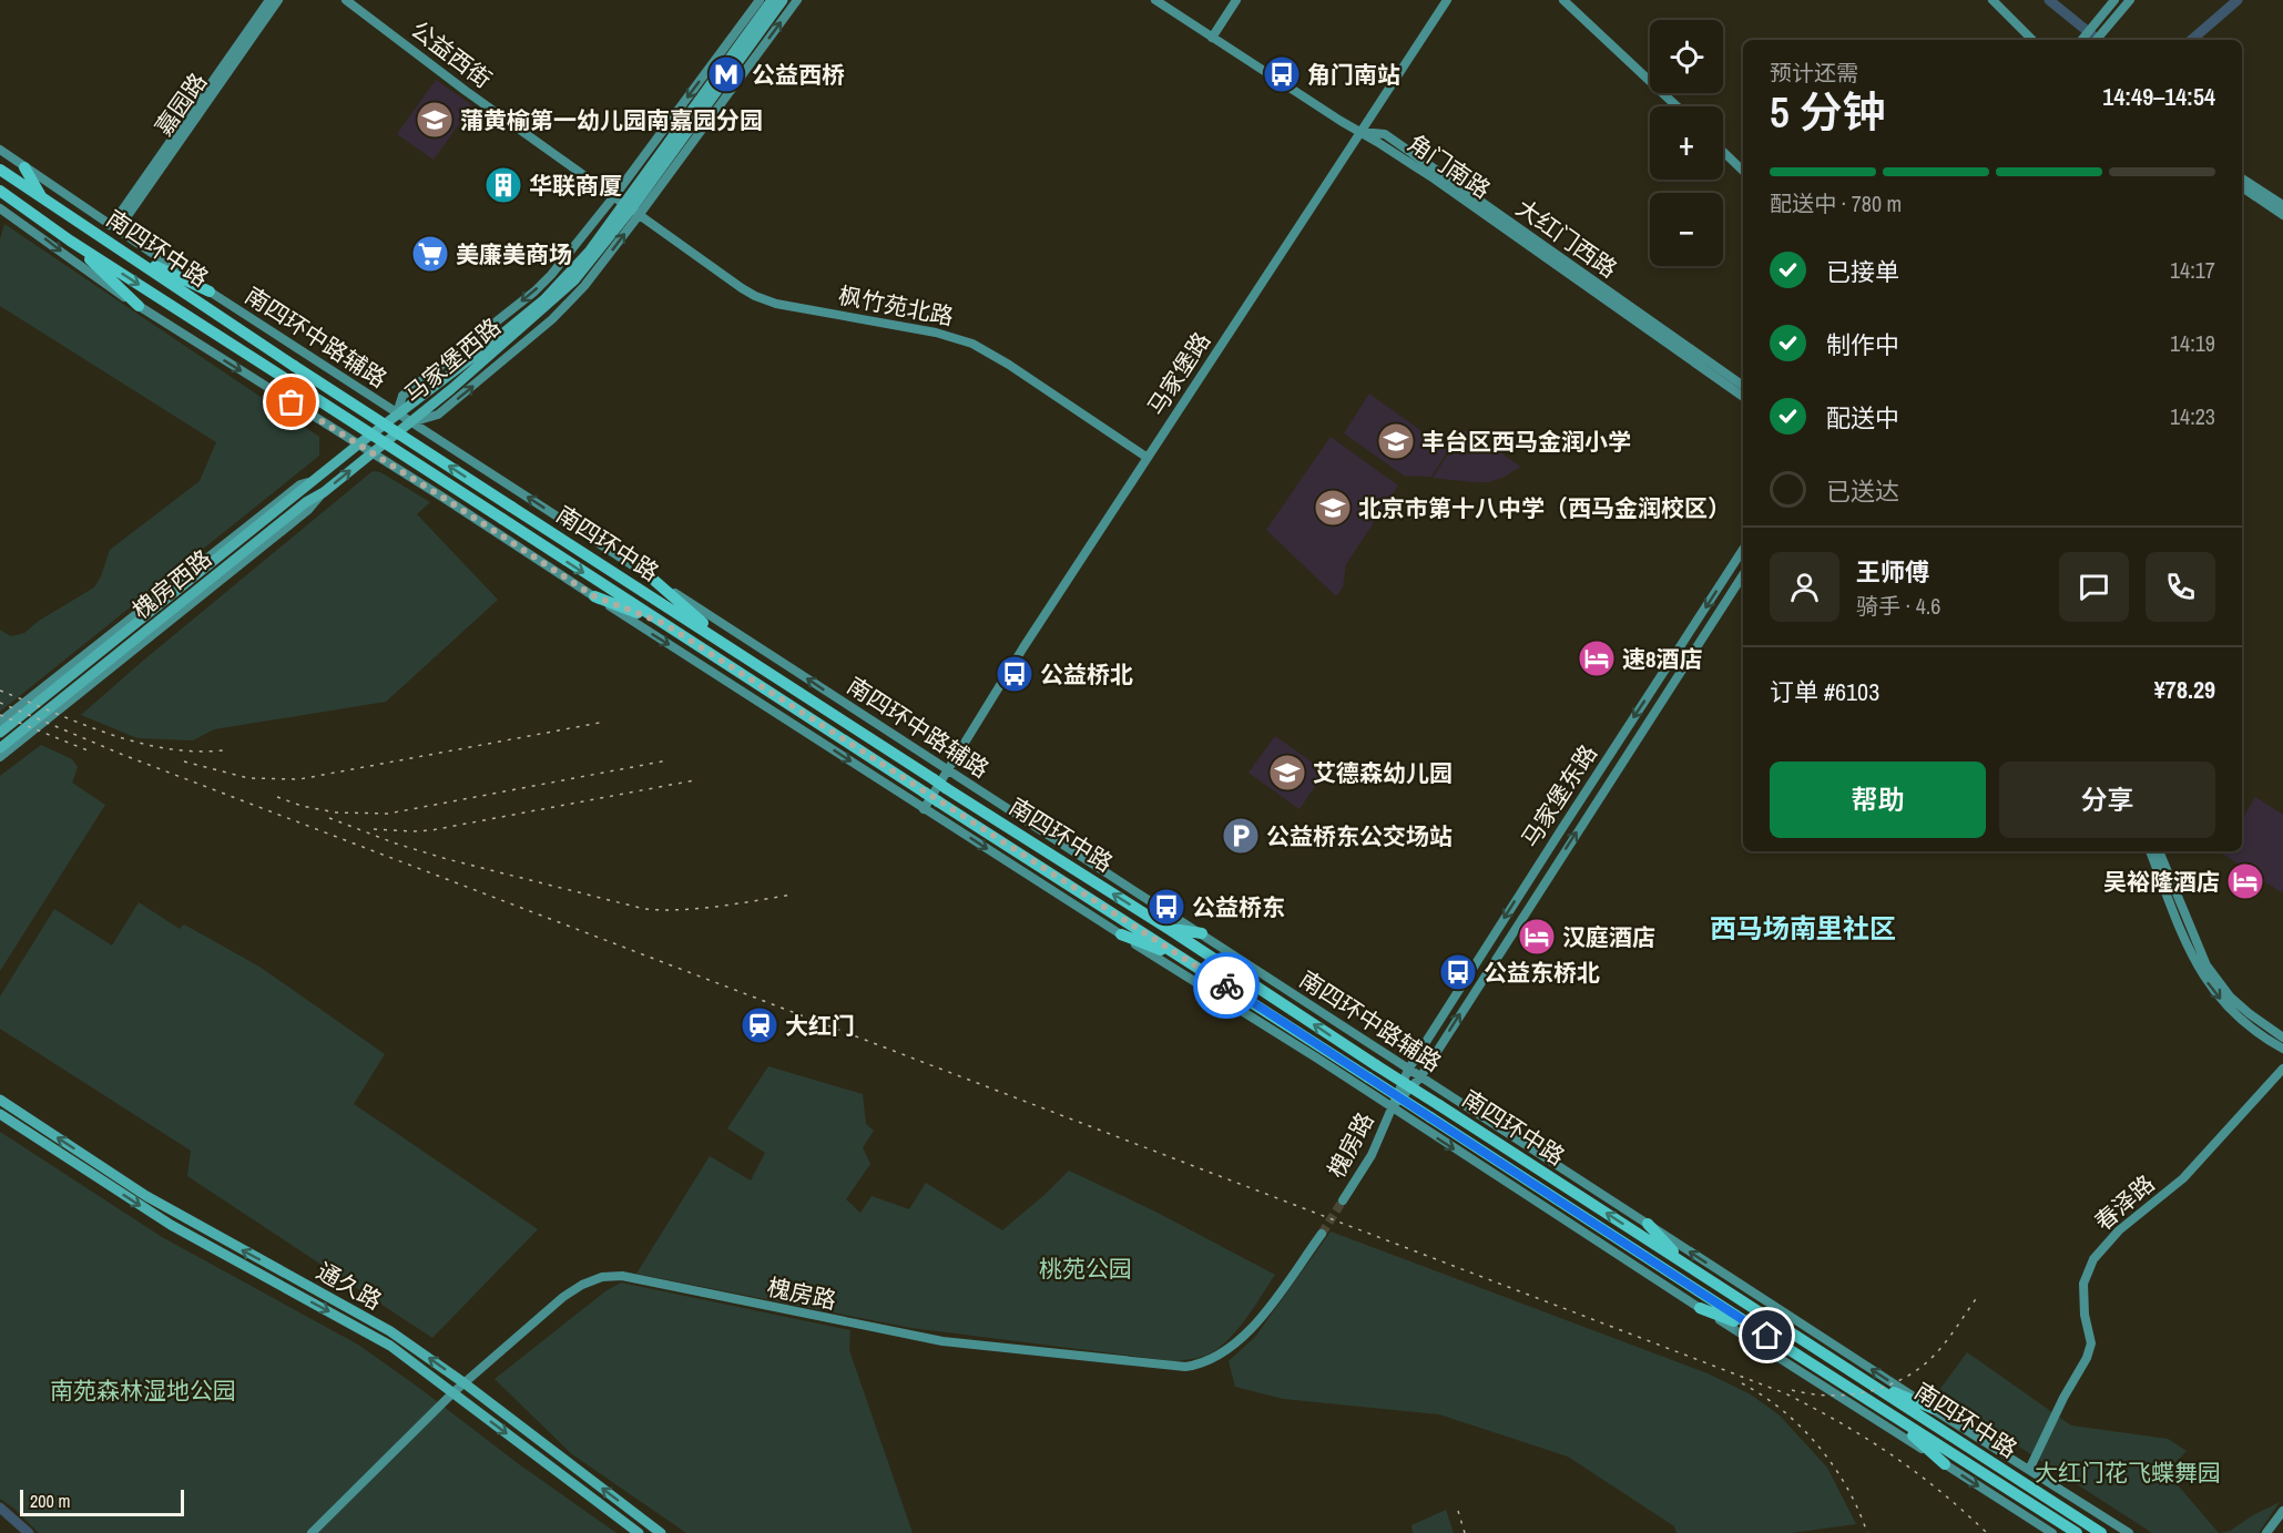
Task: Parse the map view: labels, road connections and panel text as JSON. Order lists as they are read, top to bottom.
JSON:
{
  "streets": {
    "highway": ["南四环中路"],
    "main road": [
      "公益西街",
      "嘉园路",
      "角门南路",
      "大红门西路",
      "枫竹苑北路",
      "南四环中路辅路",
      "马家堡西路",
      "马家堡路",
      "槐房西路",
      "马家堡东路",
      "槐房路",
      "春泽路",
      "通久路"
    ]
  },
  "crossings": [
    ["公益西街", "枫竹苑北路"],
    ["公益西街", "马家堡西路"],
    ["嘉园路", "南四环中路辅路"],
    ["角门南路", "大红门西路"],
    ["角门南路", "马家堡路"],
    ["大红门西路", "马家堡路"],
    ["枫竹苑北路", "马家堡西路"],
    ["枫竹苑北路", "马家堡路"],
    ["南四环中路辅路", "马家堡西路"],
    ["南四环中路辅路", "马家堡路"],
    ["南四环中路辅路", "槐房西路"],
    ["南四环中路辅路", "马家堡东路"],
    ["南四环中路辅路", "春泽路"],
    ["马家堡西路", "槐房西路"],
    ["马家堡东路", "槐房路"],
    ["槐房路", "通久路"]
  ],
  "districts": ["西马场南里社区"],
  "parks": ["桃苑公园", "南苑森林湿地公园", "大红门花飞蝶舞园"],
  "places": {
    "metro station": ["公益西桥"],
    "bus stop": [
      "角门南站",
      "公益桥北",
      "公益桥东",
      "公益东桥北"
    ],
    "school or university": [
      "蒲黄榆第一幼儿园南嘉园分园",
      "丰台区西马金润小学",
      "北京市第十八中学（西马金润校区）",
      "艾德森幼儿园"
    ],
    "building": ["华联商厦"],
    "supermarket": ["美廉美商场"],
    "hotel": ["速8酒店", "吴裕隆酒店", "汉庭酒店"],
    "parking": ["公益桥东公交场站"],
    "station": ["大红门"]
  },
  "scale_bar": "200 m",
  "page": {
    "map_buttons": ["+", "−"],
    "heading": ["5 分钟", "预计还需", "14:49–14:54"],
    "panel": [
      "王师傅",
      "骑手 · 4.6",
      "订单 #6103",
      "¥78.29"
    ],
    "bar": "配送中 · 780 m",
    "list": [
      ["已接单", "14:17"],
      ["制作中", "14:19"],
      ["配送中", "14:23"],
      "已送达"
    ],
    "buttons": ["帮助", "分享"],
    "scale": "200 m"
  }
}
